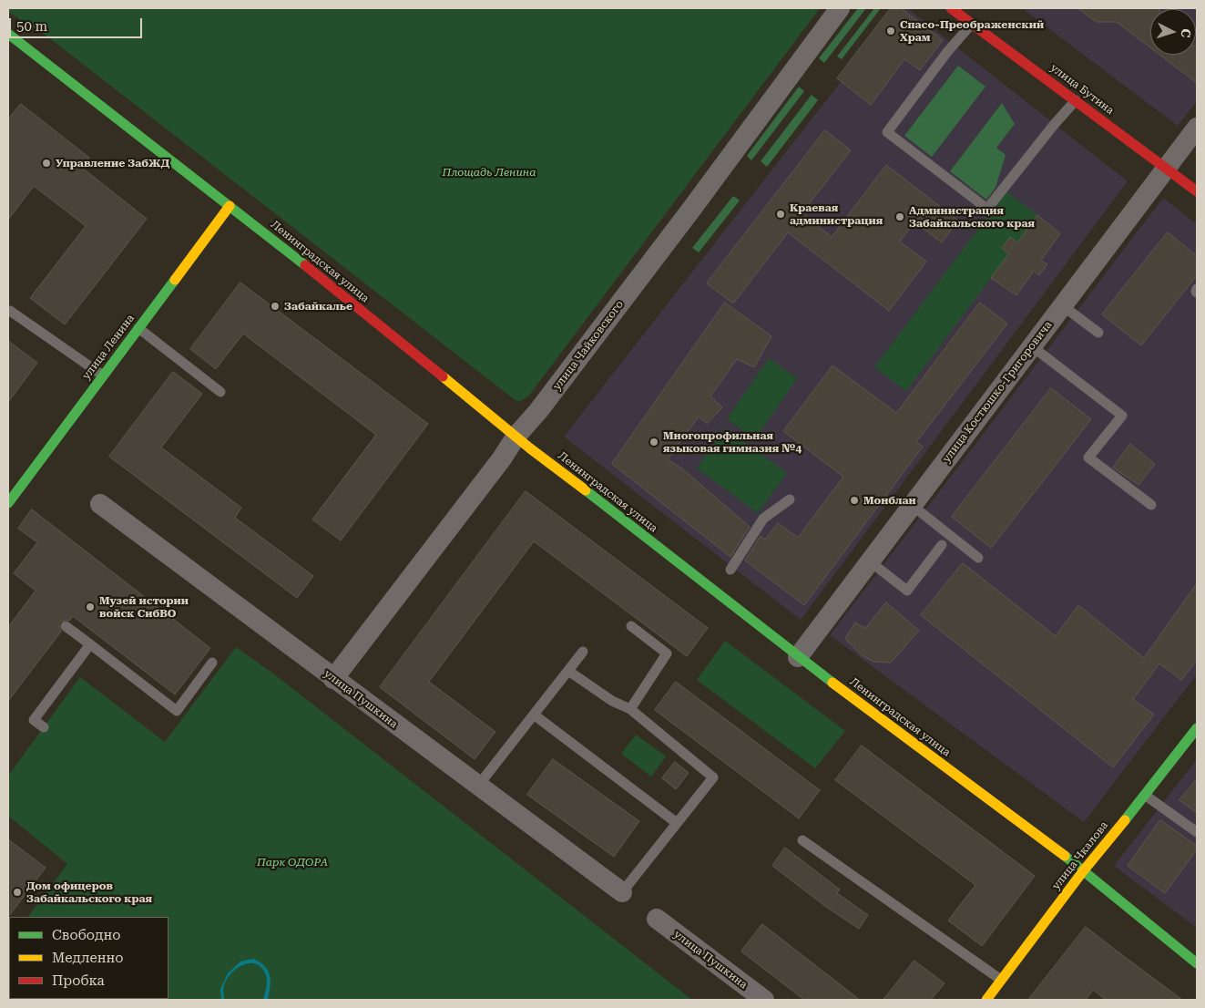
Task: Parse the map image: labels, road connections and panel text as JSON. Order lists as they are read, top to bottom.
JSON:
{
  "streets": {
    "main road": [
      "улица Бутина",
      "Ленинградская улица",
      "улица Ленина",
      "улица Чкалова"
    ],
    "street": ["улица Чайковского", "улица Костюшко-Григоровича", "улица Пушкина"]
  },
  "crossings": [
    ["улица Бутина", "улица Костюшко-Григоровича"],
    ["Ленинградская улица", "улица Чайковского"],
    ["Ленинградская улица", "улица Ленина"],
    ["Ленинградская улица", "улица Костюшко-Григоровича"],
    ["Ленинградская улица", "улица Чкалова"],
    ["улица Чайковского", "улица Пушкина"]
  ],
  "parks": ["Площадь Ленина", "Парк ОДОРА"],
  "places": [
    "Спасо-Преображенский Храм",
    "Управление ЗабЖД",
    "Краевая администрация",
    "Администрация Забайкальского края",
    "Забайкалье",
    "Многопрофильная языковая гимназия №4",
    "Монблан",
    "Музей истории войск СибВО",
    "Дом офицеров Забайкальского края"
  ],
  "legend": ["Свободно", "Медленно", "Пробка"],
  "scale_bar": "50 m",
  "north": "right"
}
